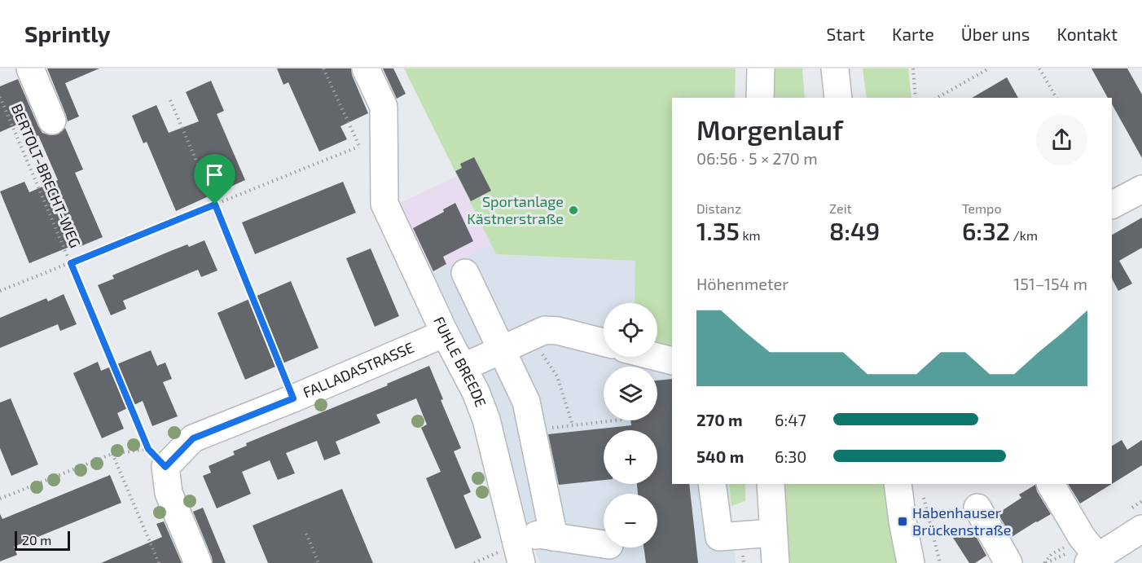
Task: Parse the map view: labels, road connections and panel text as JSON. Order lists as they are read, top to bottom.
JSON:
{
  "streets": {
    "street": ["FUHLE BREEDE", "FALLADASTRASSE"],
    "path": ["BERTOLT-BRECHT-WEG"]
  },
  "crossings": [
    ["FUHLE BREEDE", "FALLADASTRASSE"]
  ],
  "places": {
    "other": ["Sportanlage Kästnerstraße"],
    "transit": ["Habenhauser Brückenstraße"]
  },
  "scale_bar": "20 m",
  "page": {
    "header": "Sprintly",
    "nav": [
      "Start",
      "Karte",
      "Über uns",
      "Kontakt"
    ],
    "heading": ["Morgenlauf", "06:56 · 5 × 270 m"],
    "stats": [
      ["Distanz", "1.35 km"],
      ["Zeit", "8:49"],
      ["Tempo", "6:32 /km"]
    ],
    "chart": ["Höhenmeter", "151–154 m"],
    "map_buttons": ["+", "−"],
    "list": [
      {
        "name": "270 m",
        "note": "6:47"
      },
      {
        "name": "540 m",
        "note": "6:30"
      }
    ],
    "scale": "20 m"
  }
}
